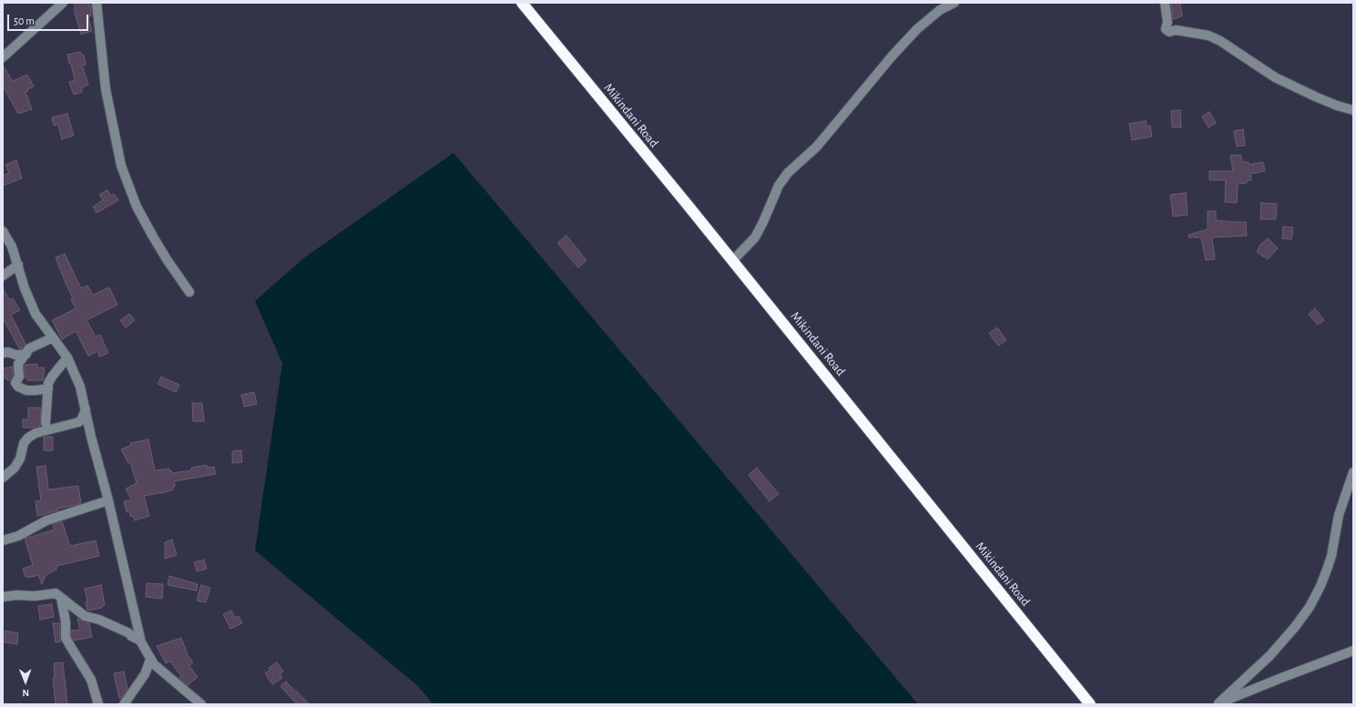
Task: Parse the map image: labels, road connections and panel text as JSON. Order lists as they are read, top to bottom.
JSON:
{
  "streets": {
    "highway": ["Mikindani Road"]
  },
  "scale_bar": "50 m",
  "north": "bottom"
}
